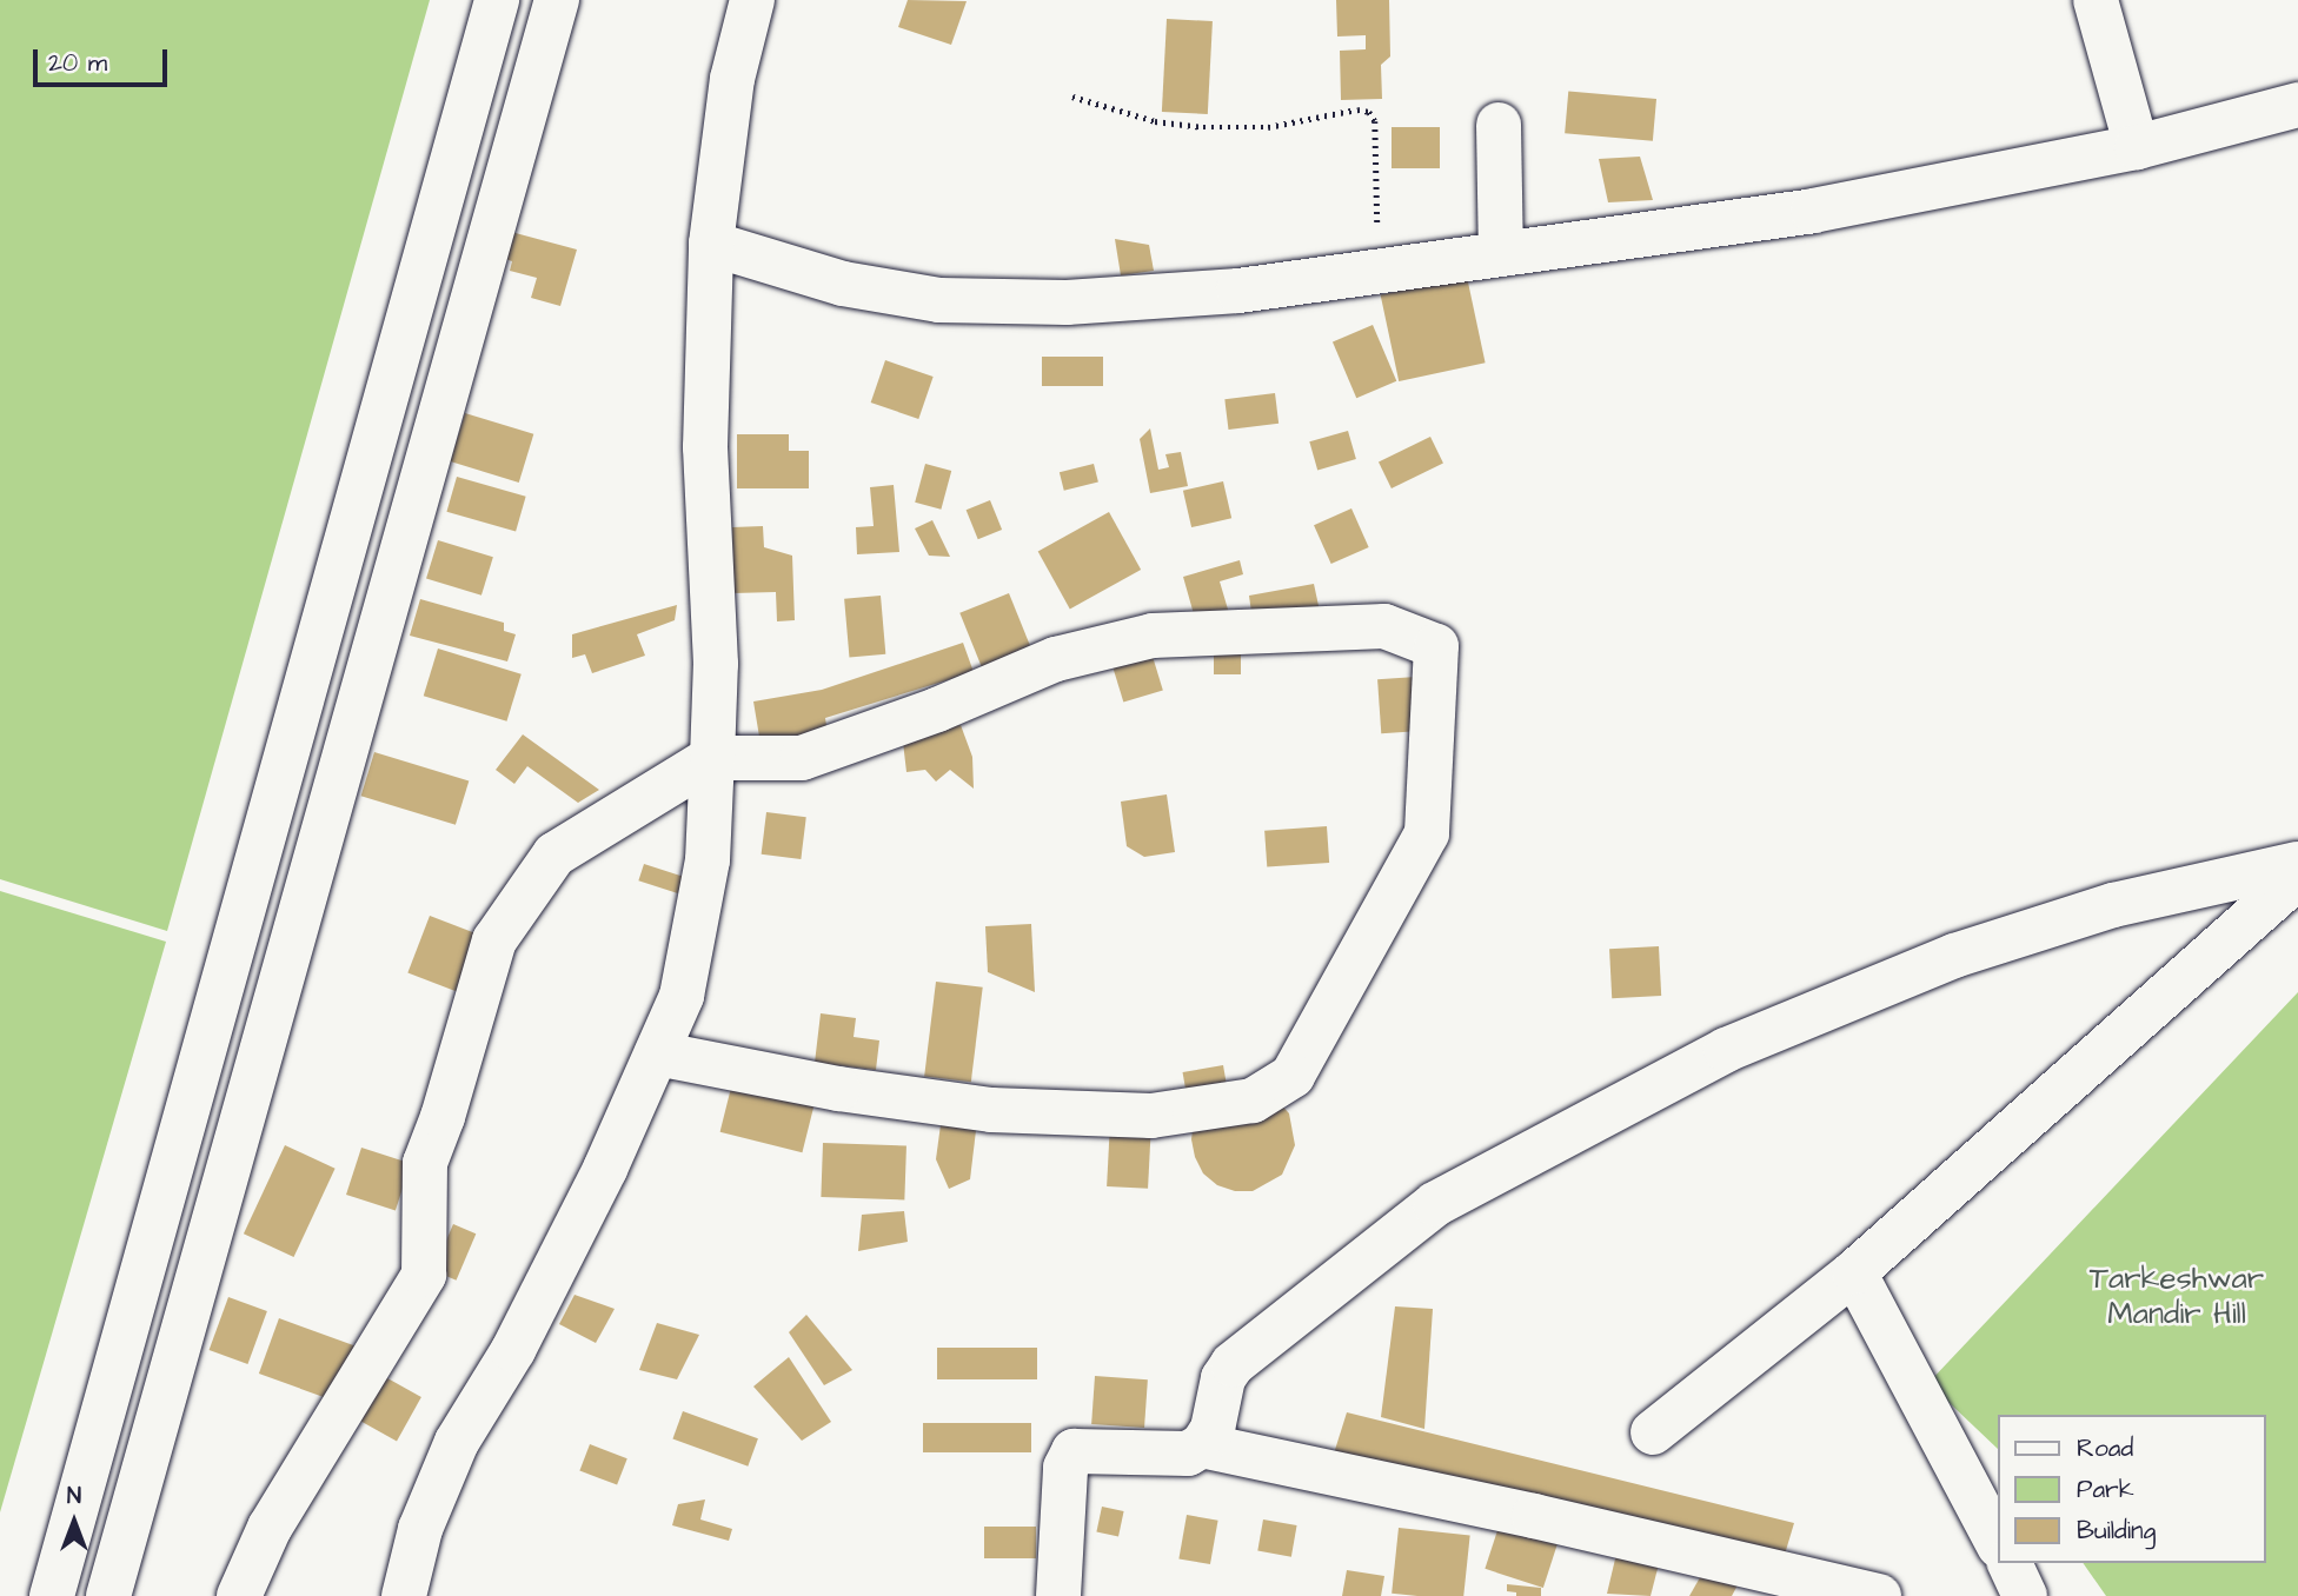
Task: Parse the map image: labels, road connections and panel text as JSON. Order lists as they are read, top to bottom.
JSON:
{
  "parks": ["Tarkeshwar Mandir Hill"],
  "legend": ["Road", "Park", "Building"],
  "scale_bar": "20 m",
  "north": "top"
}
